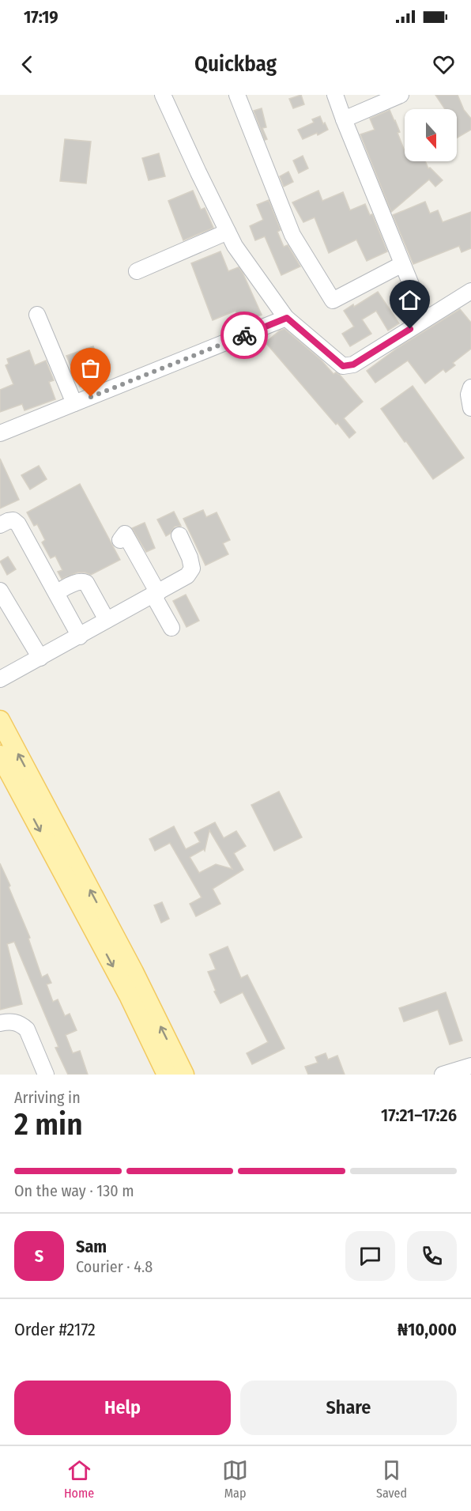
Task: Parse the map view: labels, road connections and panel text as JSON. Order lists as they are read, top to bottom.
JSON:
{
  "north": "bottom",
  "page": {
    "status": "17:19",
    "header": "Quickbag",
    "heading": ["2 min", "Arriving in", "17:21–17:26"],
    "panel": [
      "Sam",
      "Courier · 4.8",
      "Order #2172",
      "₦10,000"
    ],
    "bar": "On the way · 130 m",
    "round": "S",
    "buttons": ["Help", "Share"],
    "tabs": ["Home", "Map", "Saved"]
  }
}
